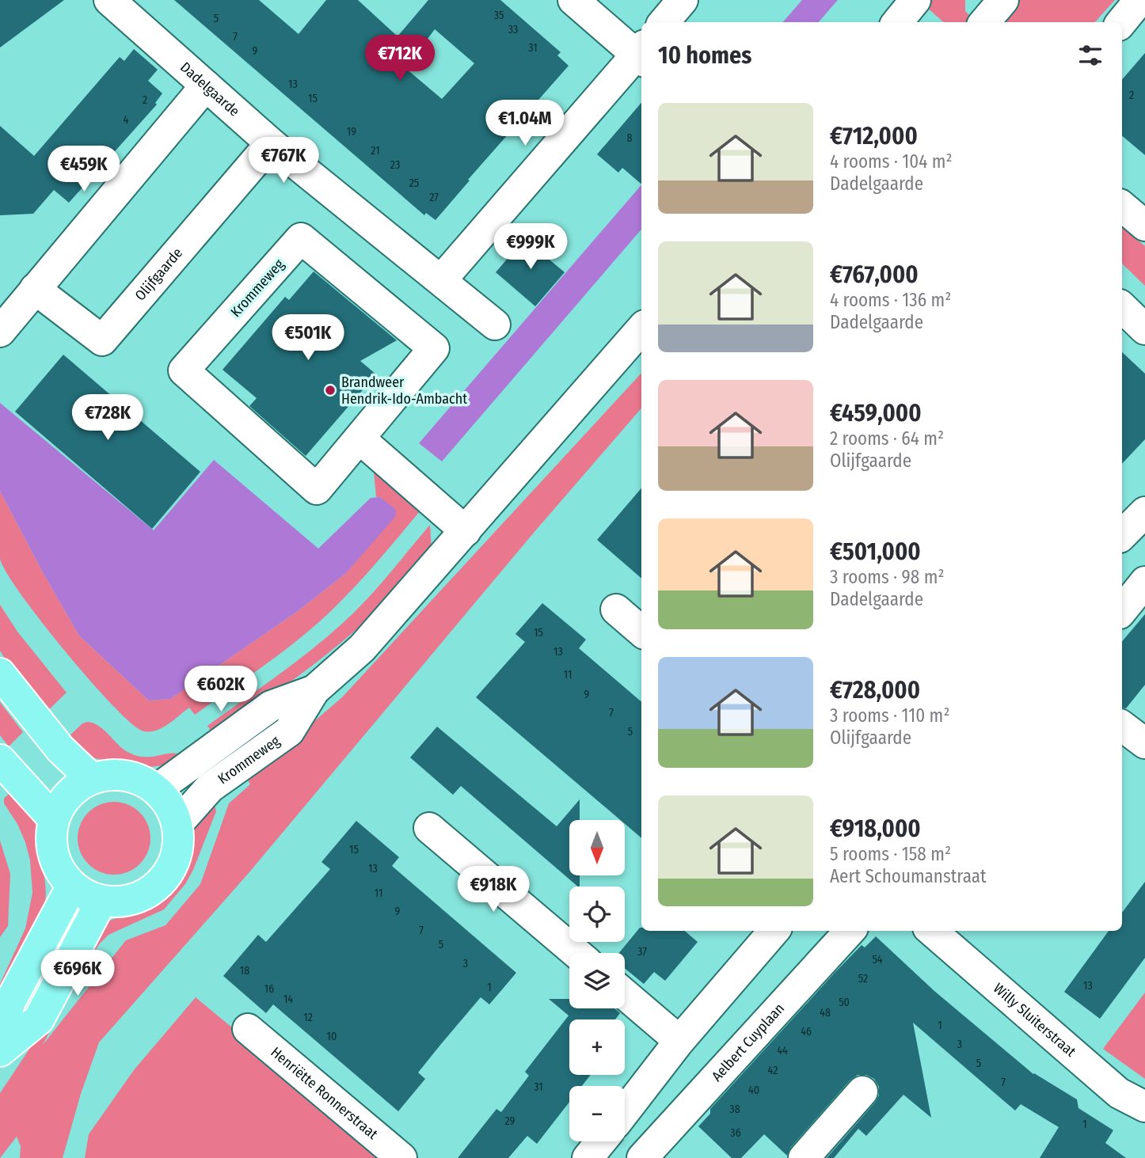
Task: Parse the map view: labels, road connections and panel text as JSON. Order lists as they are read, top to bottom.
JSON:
{
  "streets": {
    "street": [
      "Dadelgaarde",
      "Olijfgaarde",
      "Krommeweg",
      "Willy Sluiterstraat",
      "Aelbert Cuyplaan",
      "Henriëtte Ronnerstraat"
    ]
  },
  "crossings": [
    ["Dadelgaarde", "Olijfgaarde"]
  ],
  "places": ["Brandweer Hendrik-Ido-Ambacht"],
  "house_numbers": [
    "35",
    "5",
    "33",
    "7",
    "31",
    "9",
    "13",
    "2",
    "15",
    "2",
    "4",
    "19",
    "8",
    "21",
    "23",
    "25",
    "27",
    "15",
    "13",
    "11",
    "9",
    "7",
    "5",
    "15",
    "13",
    "11",
    "9",
    "7",
    "5",
    "37",
    "54",
    "3",
    "18",
    "52",
    "13",
    "1",
    "16",
    "14",
    "50",
    "48",
    "12",
    "1",
    "46",
    "10",
    "3",
    "44",
    "5",
    "42",
    "7",
    "31",
    "40",
    "38",
    "29",
    "1",
    "36"
  ],
  "north": "bottom",
  "page": {
    "heading": "10 homes",
    "price": [
      "€712K",
      "€1.04M",
      "€767K",
      "€459K",
      "€999K",
      "€501K",
      "€728K",
      "€602K",
      "€918K",
      "€696K"
    ],
    "list": [
      {
        "name": "€712,000",
        "note": "4 rooms · 104 m² · Dadelgaarde"
      },
      {
        "name": "€767,000",
        "note": "4 rooms · 136 m² · Dadelgaarde"
      },
      {
        "name": "€459,000",
        "note": "2 rooms · 64 m² · Olijfgaarde"
      },
      {
        "name": "€501,000",
        "note": "3 rooms · 98 m² · Dadelgaarde"
      },
      {
        "name": "€728,000",
        "note": "3 rooms · 110 m² · Olijfgaarde"
      },
      {
        "name": "€918,000",
        "note": "5 rooms · 158 m² · Aert Schoumanstraat"
      }
    ],
    "map_buttons": ["+", "−"]
  }
}
